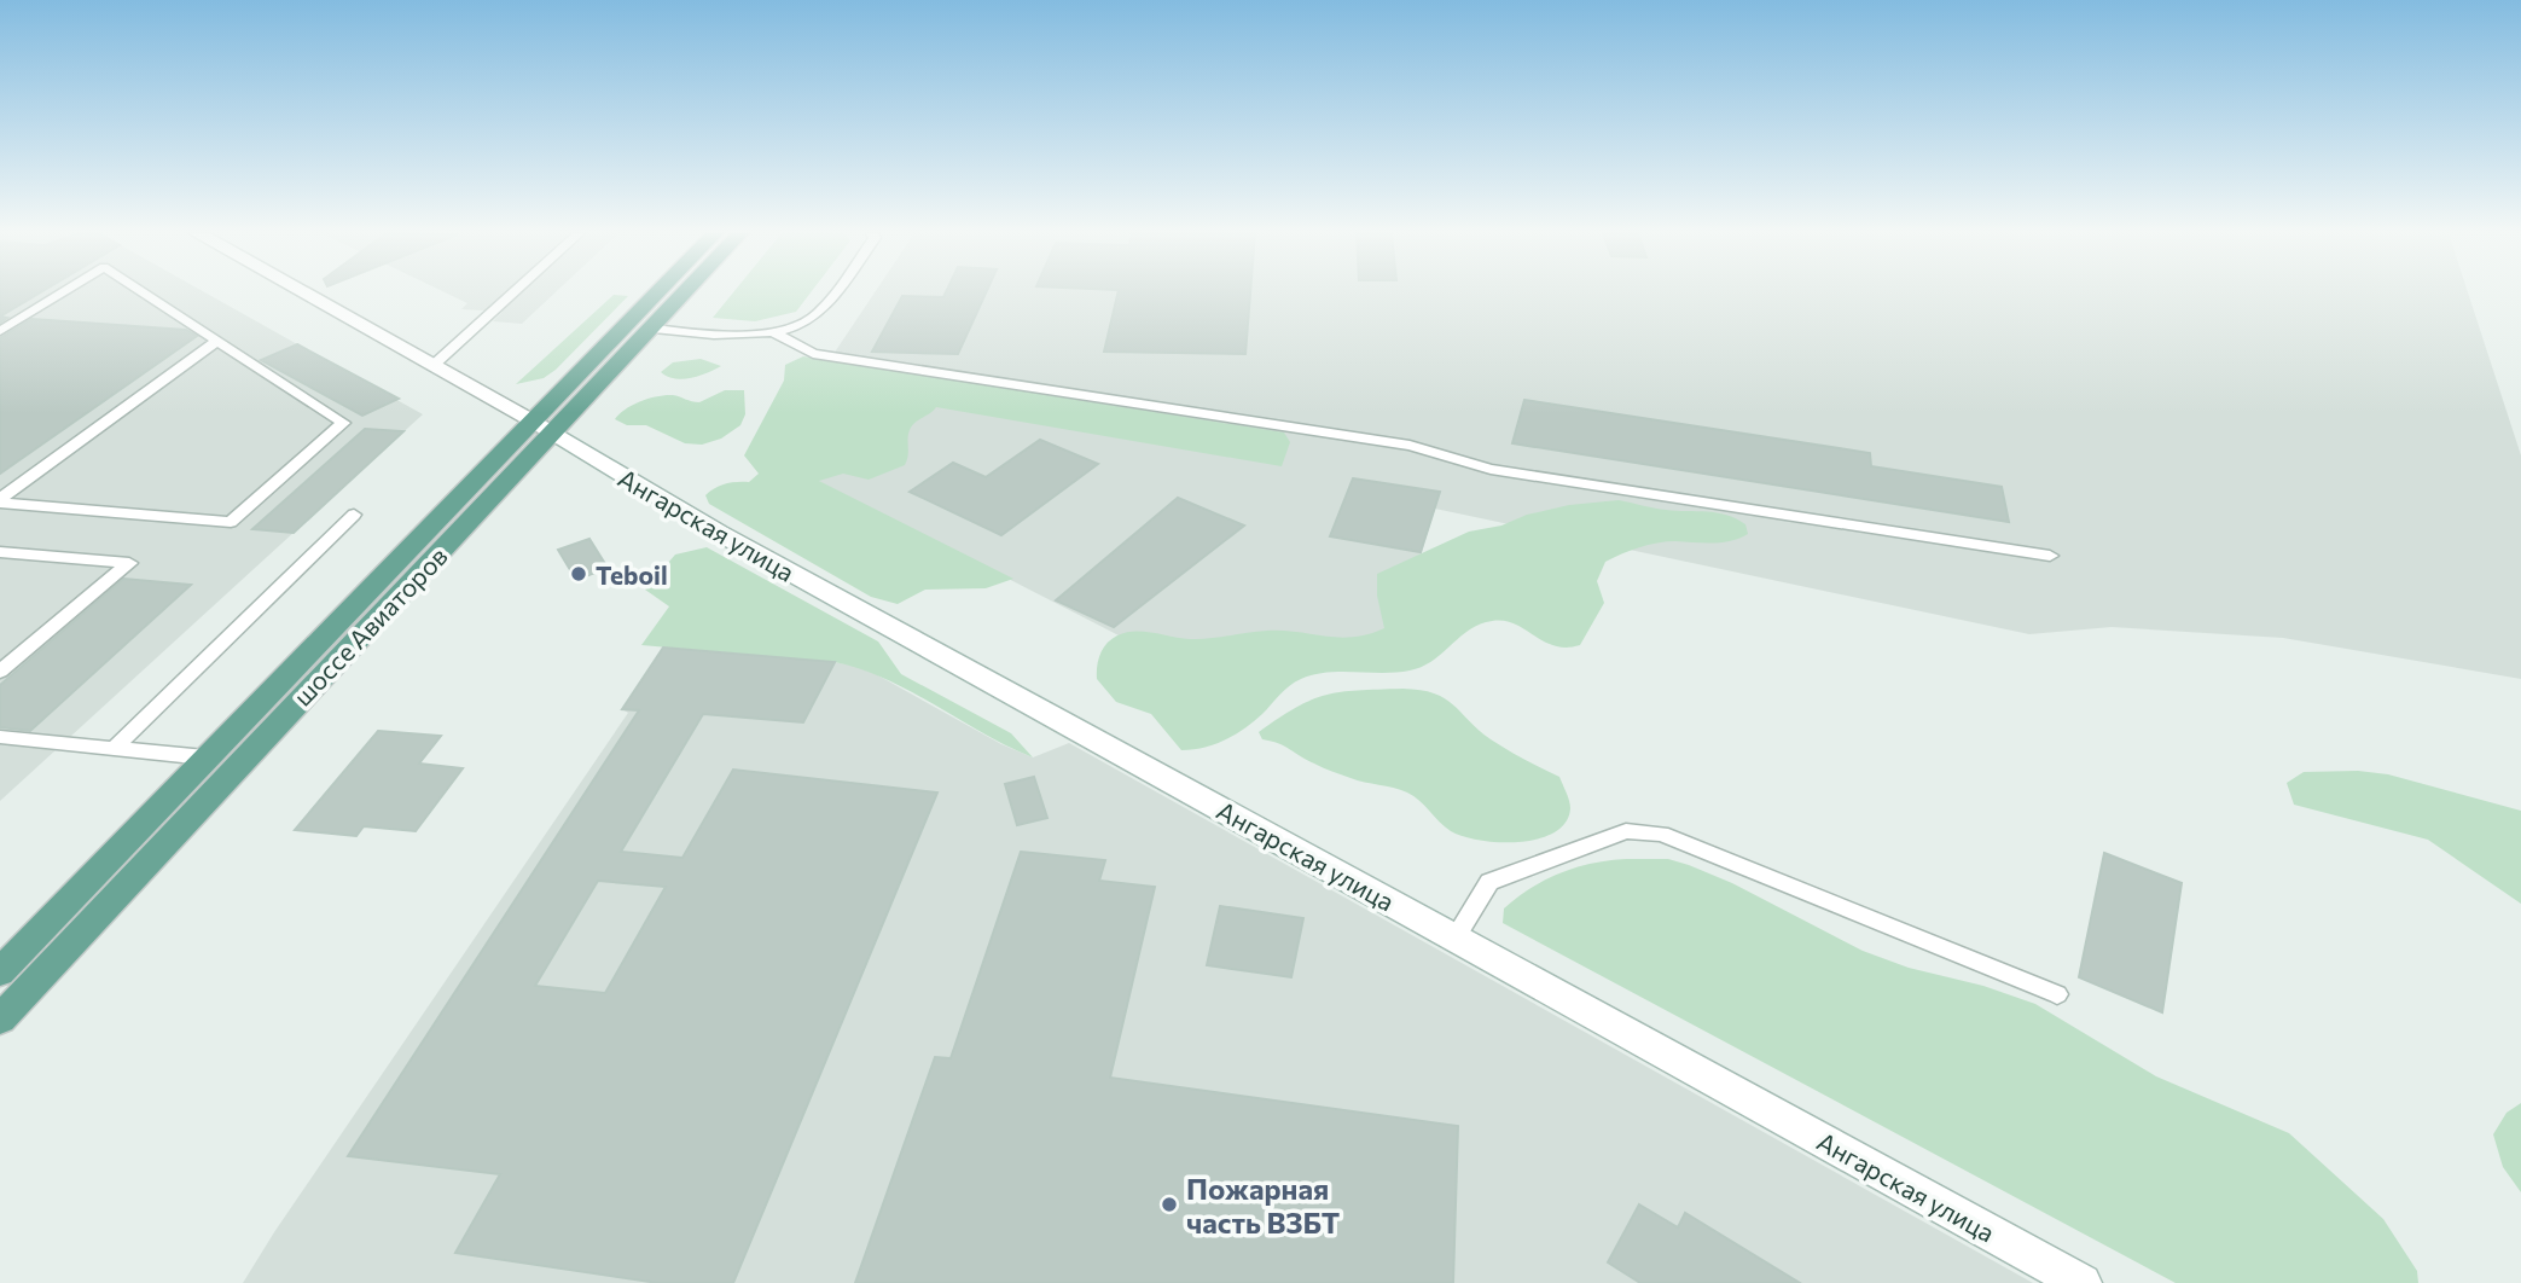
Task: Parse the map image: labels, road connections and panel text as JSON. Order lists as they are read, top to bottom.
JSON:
{
  "streets": {
    "main road": ["Ангарская улица", "шоссе Авиаторов"]
  },
  "crossings": [
    ["Ангарская улица", "шоссе Авиаторов"]
  ],
  "places": ["Teboil", "Пожарная часть ВЗБТ"]
}
